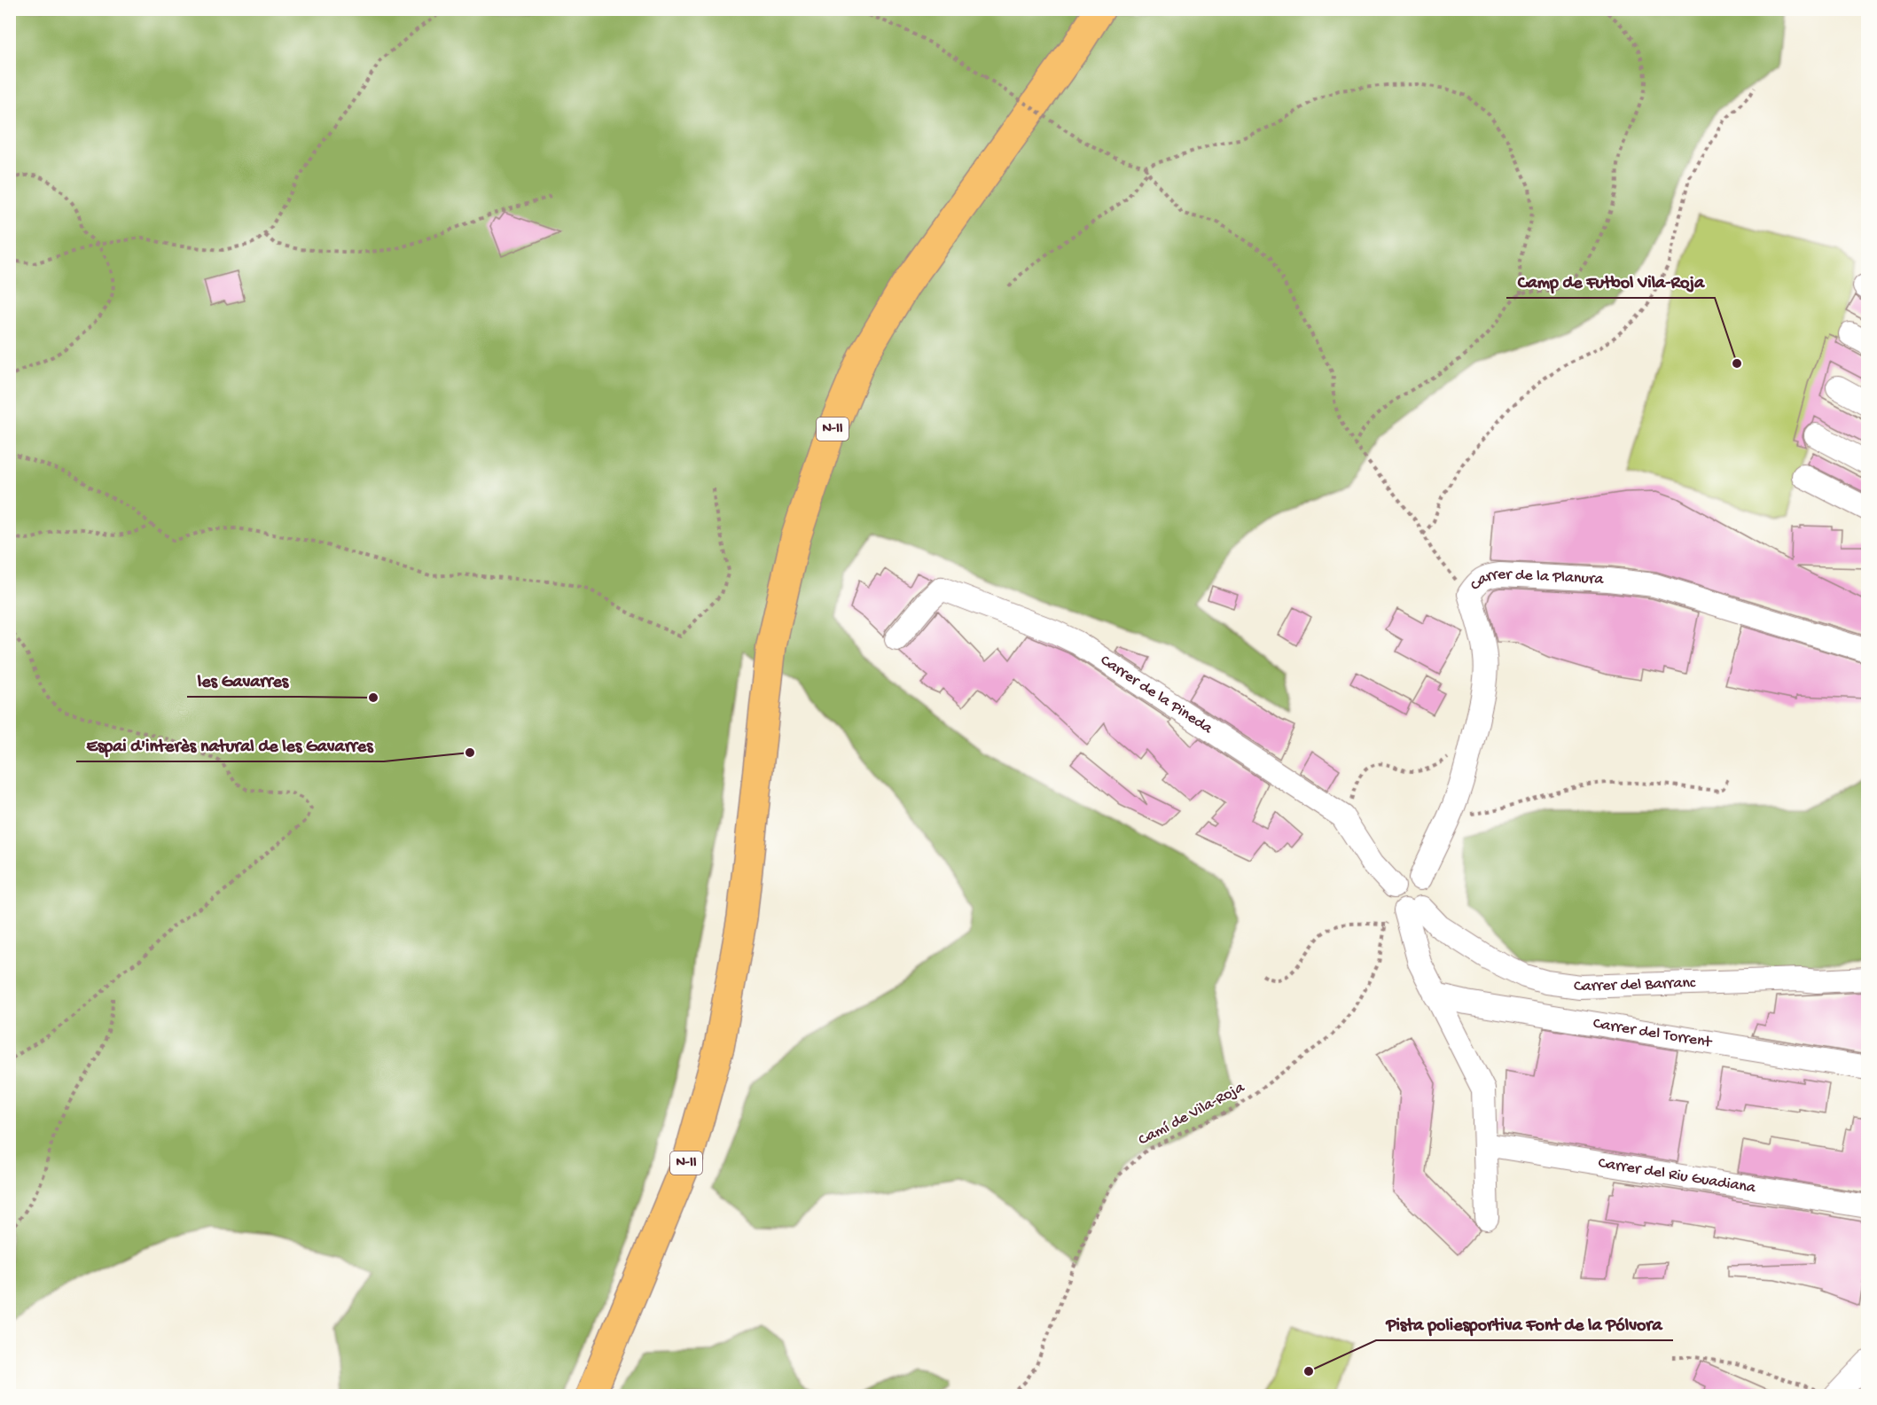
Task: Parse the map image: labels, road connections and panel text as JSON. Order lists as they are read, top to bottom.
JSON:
{
  "streets": {
    "highway": ["N-II"],
    "street": [
      "Carrer de la Planura",
      "Carrer de la Pineda",
      "Carrer del Barranc",
      "Carrer del Torrent",
      "Carrer del Riu Guadiana"
    ],
    "path": ["Camí de Vila-Roja"]
  },
  "crossings": [
    ["Carrer de la Planura", "Carrer de la Pineda"],
    ["Carrer de la Planura", "Carrer del Barranc"],
    ["Carrer de la Planura", "Camí de Vila-Roja"],
    ["Carrer de la Pineda", "Carrer del Barranc"],
    ["Carrer de la Pineda", "Camí de Vila-Roja"],
    ["Carrer del Barranc", "Camí de Vila-Roja"]
  ],
  "places": [
    "Camp de Futbol Vila-Roja",
    "les Gavarres",
    "Espai d'interès natural de les Gavarres",
    "Pista poliesportiva Font de la Pólvora"
  ]
}
